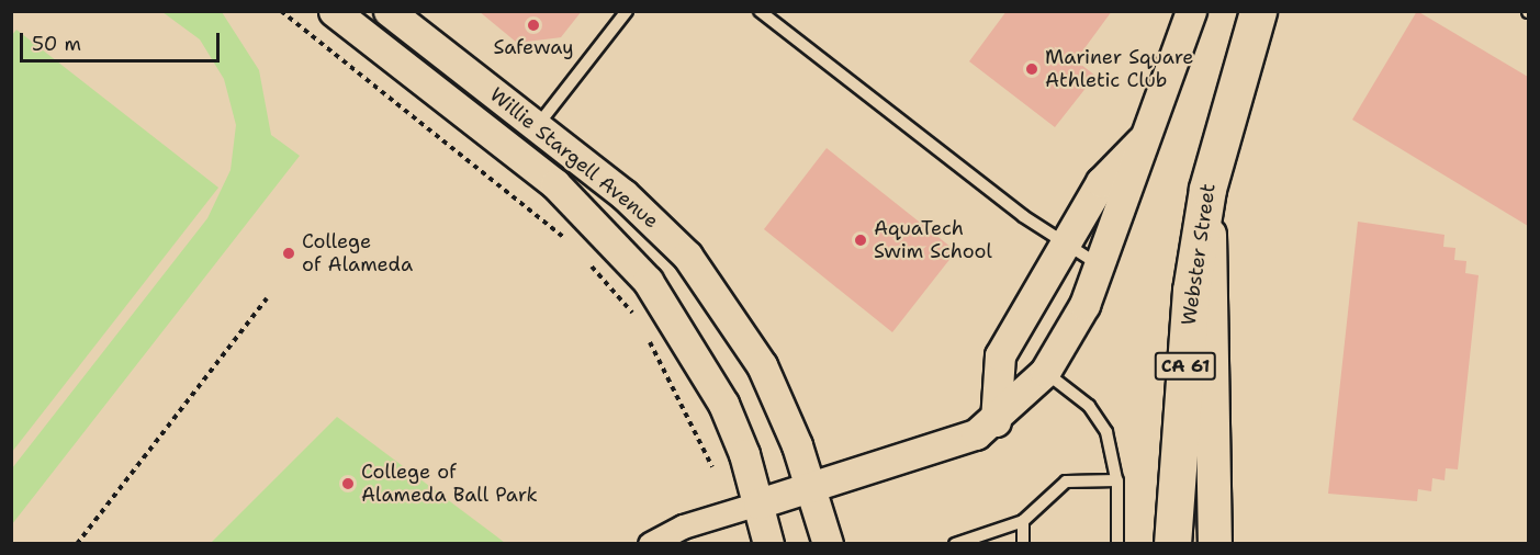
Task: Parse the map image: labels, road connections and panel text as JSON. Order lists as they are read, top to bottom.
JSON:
{
  "streets": {
    "main road": ["Webster Street", "CA 61"],
    "street": ["Willie Stargell Avenue"]
  },
  "places": [
    "Safeway",
    "Mariner Square Athletic Club",
    "AquaTech Swim School",
    "College of Alameda",
    "College of Alameda Ball Park"
  ],
  "scale_bar": "50 m"
}
